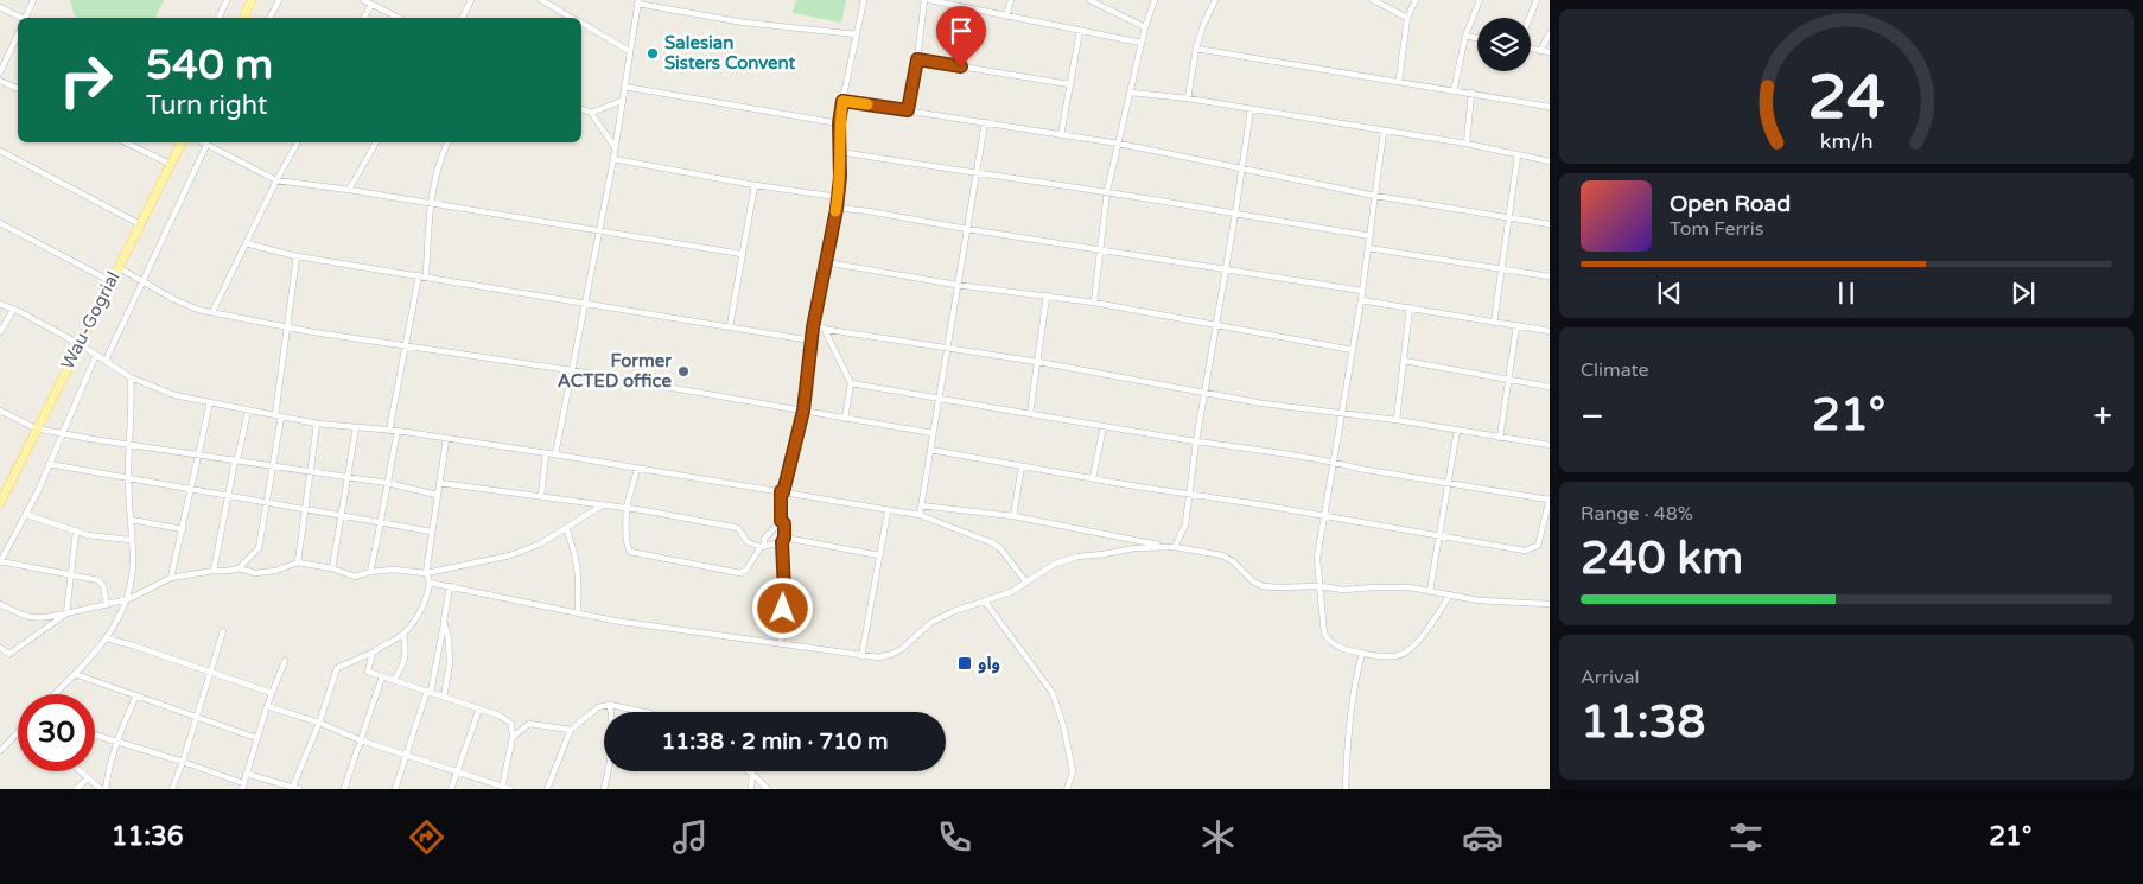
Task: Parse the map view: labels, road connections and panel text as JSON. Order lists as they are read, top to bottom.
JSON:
{
  "streets": {
    "main road": ["Wau-Gogrial"]
  },
  "places": {
    "other": ["Salesian Sisters Convent", "Former ACTED office"],
    "transit": ["واو"]
  },
  "page": {
    "turn": ["540 m", "Turn right"],
    "song": ["Open Road", "Tom Ferris"],
    "tile": [
      "Climate",
      ["Range · 48%", "240 km"],
      ["Arrival", "11:38"]
    ],
    "heat": ["−", "21°", "+"],
    "limit": "30",
    "trip": "11:38 · 2 min · 710 m",
    "tabs": ["11:36", "21°"],
    "gauge": ["24", "km/h"]
  }
}
